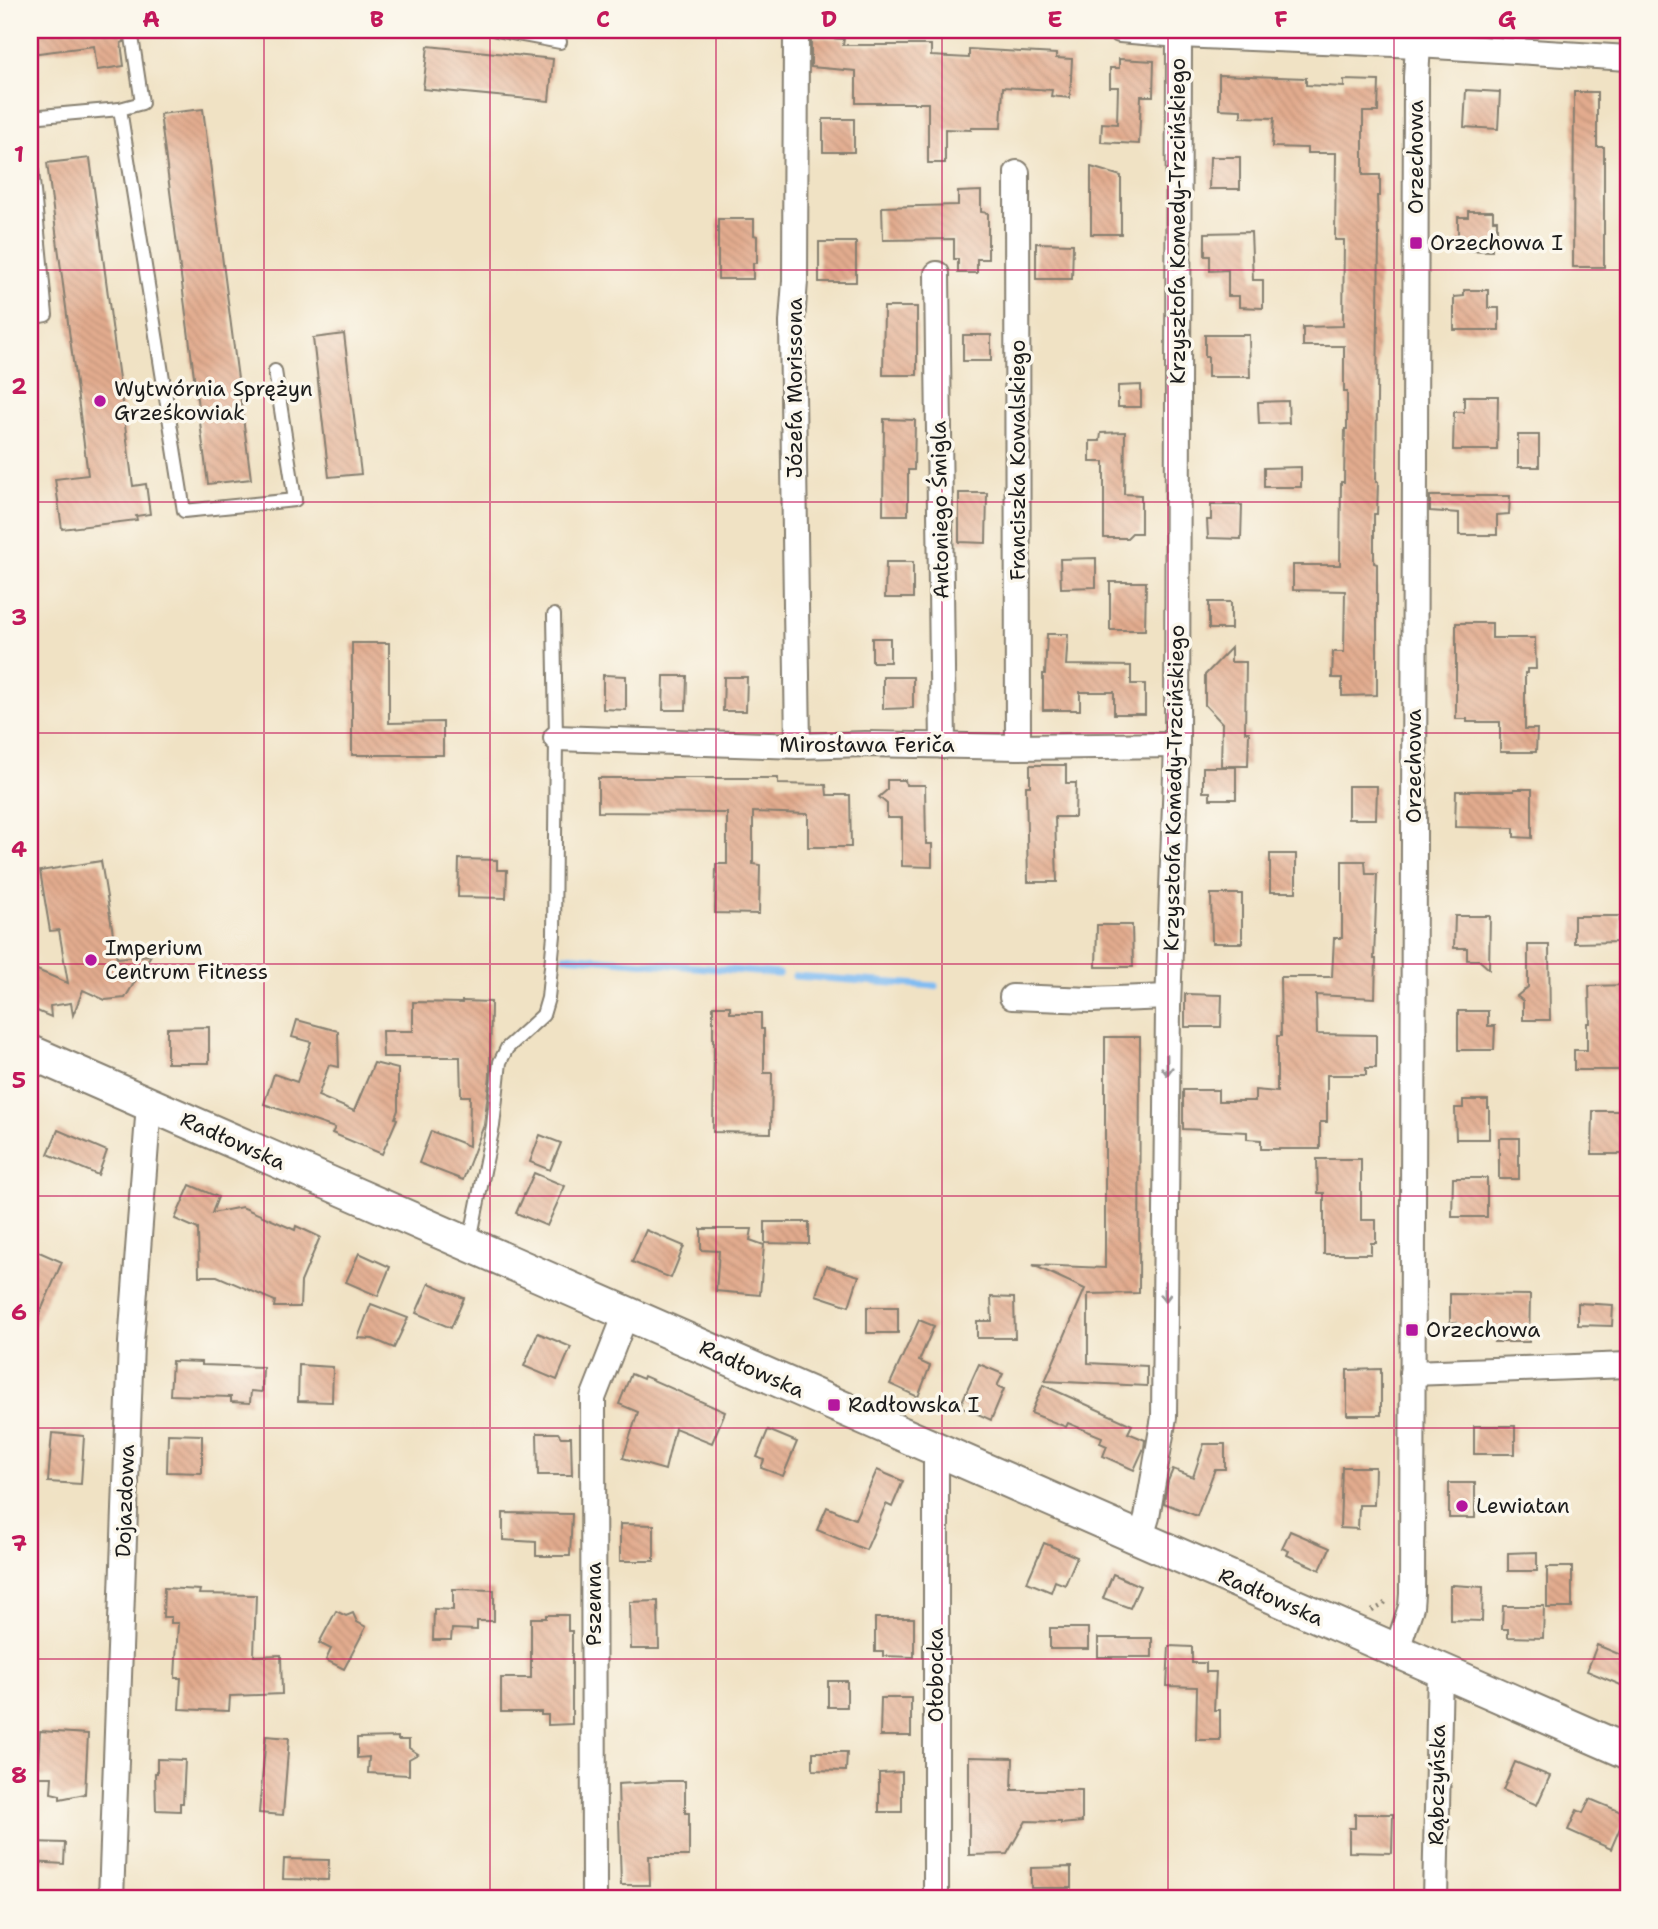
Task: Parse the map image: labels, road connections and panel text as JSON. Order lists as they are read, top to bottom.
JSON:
{
  "streets": {
    "street": [
      "Orzechowa",
      "Krzysztofa Komedy-Trzcińskiego",
      "Józefa Morissona",
      "Franciszka Kowalskiego",
      "Antoniego Śmigla",
      "Mirosława Feriča",
      "Radłowska",
      "Dojazdowa",
      "Pszenna",
      "Ołobocka",
      "Rąbczyńska"
    ]
  },
  "crossings": [
    ["Orzechowa", "Radłowska"],
    ["Krzysztofa Komedy-Trzcińskiego", "Mirosława Feriča"],
    ["Krzysztofa Komedy-Trzcińskiego", "Radłowska"],
    ["Józefa Morissona", "Mirosława Feriča"],
    ["Franciszka Kowalskiego", "Mirosława Feriča"],
    ["Antoniego Śmigla", "Mirosława Feriča"],
    ["Radłowska", "Dojazdowa"],
    ["Radłowska", "Pszenna"],
    ["Radłowska", "Ołobocka"],
    ["Radłowska", "Rąbczyńska"]
  ],
  "one_way": ["Krzysztofa Komedy-Trzcińskiego"],
  "places": {
    "transit": ["Orzechowa I", "Orzechowa", "Radłowska I"],
    "other": ["Wytwórnia Sprężyn Grześkowiak", "Imperium Centrum Fitness", "Lewiatan"]
  },
  "grid": {
    "columns": [
      "A",
      "B",
      "C",
      "D",
      "E",
      "F",
      "G"
    ],
    "rows": [
      "1",
      "2",
      "3",
      "4",
      "5",
      "6",
      "7",
      "8"
    ]
  }
}
